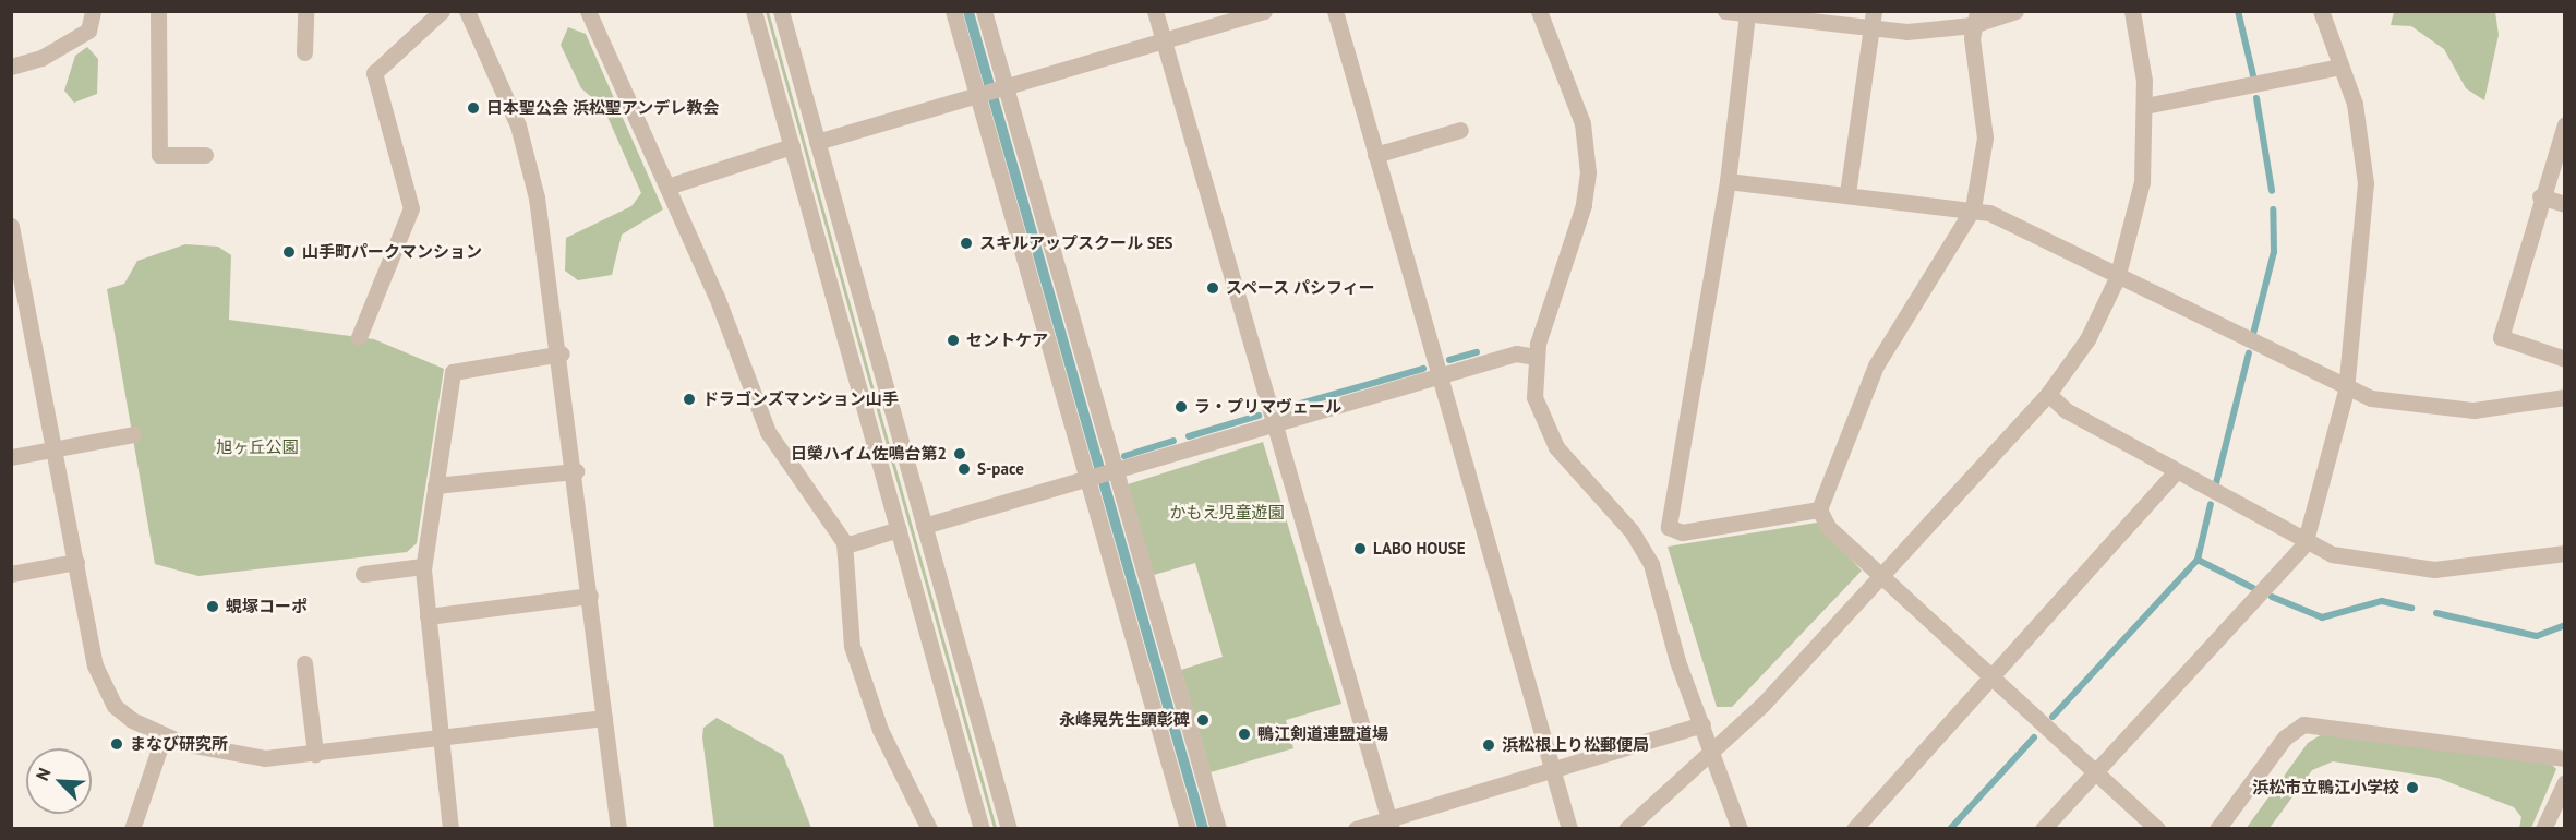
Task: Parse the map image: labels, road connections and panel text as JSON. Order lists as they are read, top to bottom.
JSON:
{
  "parks": ["旭ヶ丘公園", "かもえ児童遊園"],
  "places": [
    "日本聖公会 浜松聖アンデレ教会",
    "スキルアップスクール SES",
    "山手町パークマンション",
    "スペース パシフィー",
    "セントケア",
    "ドラゴンズマンション山手",
    "ラ・プリマヴェール",
    "日榮ハイム佐鳴台第2",
    "S-pace",
    "LABO HOUSE",
    "蜆塚コーポ",
    "永峰晃先生顕彰碑",
    "鴨江剣道連盟道場",
    "まなび研究所",
    "浜松根上り松郵便局",
    "浜松市立鴨江小学校"
  ],
  "north": "top left"
}
